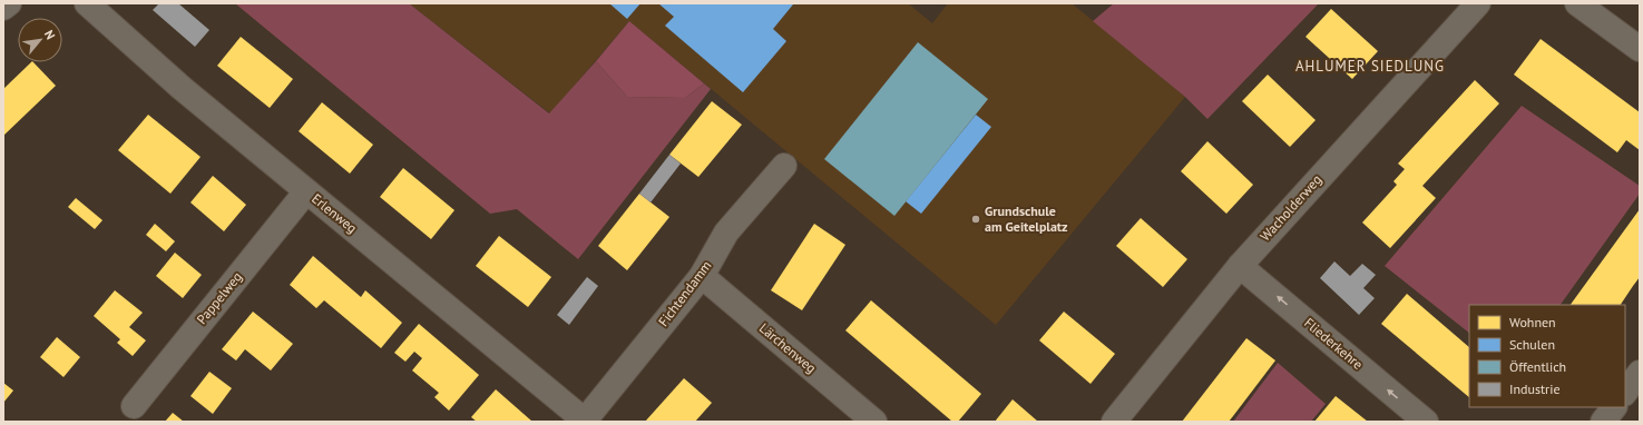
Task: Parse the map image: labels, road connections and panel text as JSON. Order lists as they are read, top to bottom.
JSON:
{
  "streets": {
    "street": [
      "Wacholderweg",
      "Erlenweg",
      "Fichtendamm",
      "Pappelweg",
      "Fliederkehre",
      "Lärchenweg"
    ]
  },
  "crossings": [
    ["Wacholderweg", "Fliederkehre"],
    ["Erlenweg", "Fichtendamm"],
    ["Erlenweg", "Pappelweg"],
    ["Fichtendamm", "Lärchenweg"]
  ],
  "one_way": ["Fliederkehre"],
  "districts": ["AHLUMER SIEDLUNG"],
  "places": ["Grundschule am Geitelplatz"],
  "legend": [
    "Wohnen",
    "Schulen",
    "Öffentlich",
    "Industrie"
  ],
  "north": "top right"
}
